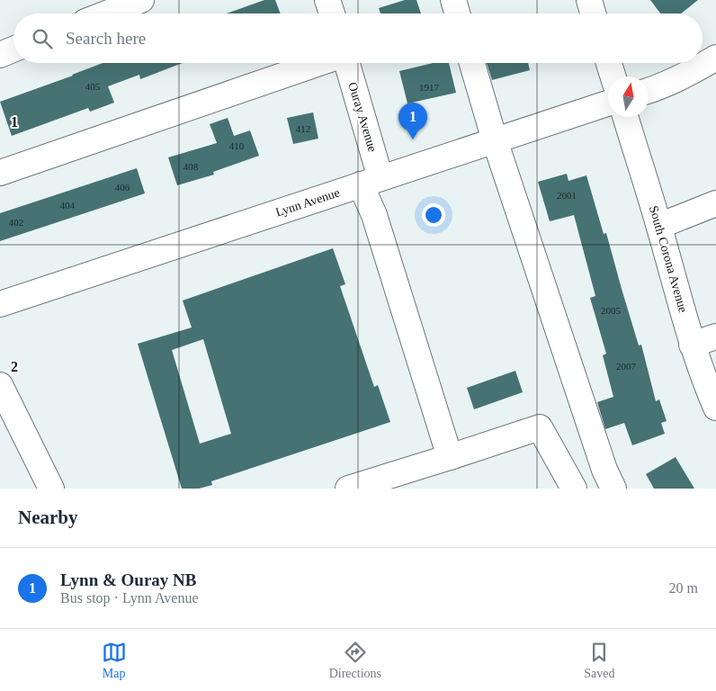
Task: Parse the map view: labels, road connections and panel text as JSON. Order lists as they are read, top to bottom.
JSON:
{
  "streets": {
    "street": ["Ouray Avenue", "Lynn Avenue", "South Corona Avenue"]
  },
  "crossings": [
    ["Ouray Avenue", "Lynn Avenue"]
  ],
  "house_numbers": [
    "405",
    "1917",
    "412",
    "410",
    "408",
    "406",
    "2001",
    "404",
    "402",
    "2005",
    "2007"
  ],
  "north": "top",
  "page": {
    "search": "Search here",
    "pins": "1",
    "heading": "Nearby",
    "list": [
      {
        "mark": "1",
        "name": "Lynn & Ouray NB",
        "note": "Bus stop · Lynn Avenue",
        "value": "20 m"
      }
    ],
    "nav": ["Map", "Directions", "Saved"]
  },
  "grid": {
    "rows": ["1", "2"]
  }
}
